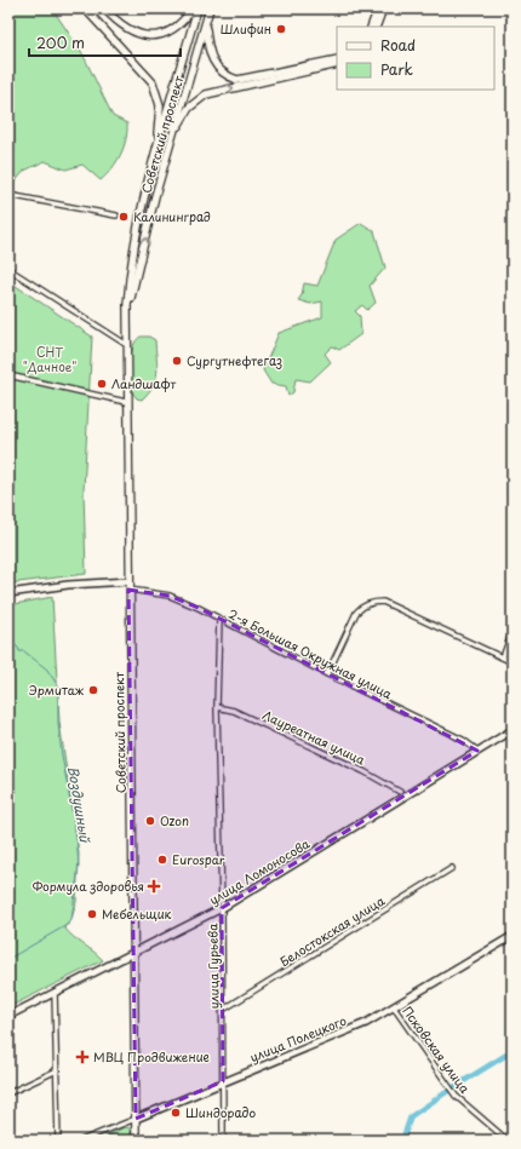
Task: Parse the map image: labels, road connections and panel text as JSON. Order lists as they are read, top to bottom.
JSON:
{
  "streets": {
    "main road": ["Советский проспект"],
    "street": [
      "2-я Большая Окружная улица",
      "Лауреатная улица",
      "улица Ломоносова",
      "Белостокская улица",
      "улица Гурьева",
      "улица Полецкого",
      "Псковская улица"
    ]
  },
  "crossings": [
    ["Советский проспект", "2-я Большая Окружная улица"],
    ["Советский проспект", "улица Ломоносова"],
    ["Советский проспект", "улица Полецкого"],
    ["2-я Большая Окружная улица", "улица Ломоносова"],
    ["2-я Большая Окружная улица", "улица Гурьева"],
    ["Лауреатная улица", "улица Гурьева"],
    ["улица Ломоносова", "улица Гурьева"],
    ["Белостокская улица", "улица Гурьева"],
    ["улица Гурьева", "улица Полецкого"],
    ["улица Полецкого", "Псковская улица"]
  ],
  "water": ["Воздушный"],
  "parks": ["СНТ \"Дачное\""],
  "places": {
    "other": [
      "Шлифин",
      "Калининград",
      "Сургутнефтегаз",
      "Ландшафт",
      "Эрмитаж",
      "Ozon",
      "Eurospar",
      "Мебельщик",
      "Шиндорадо"
    ],
    "health": ["Формула здоровья", "МВЦ Продвижение"]
  },
  "legend": ["Road", "Park"],
  "scale_bar": "200 m"
}
